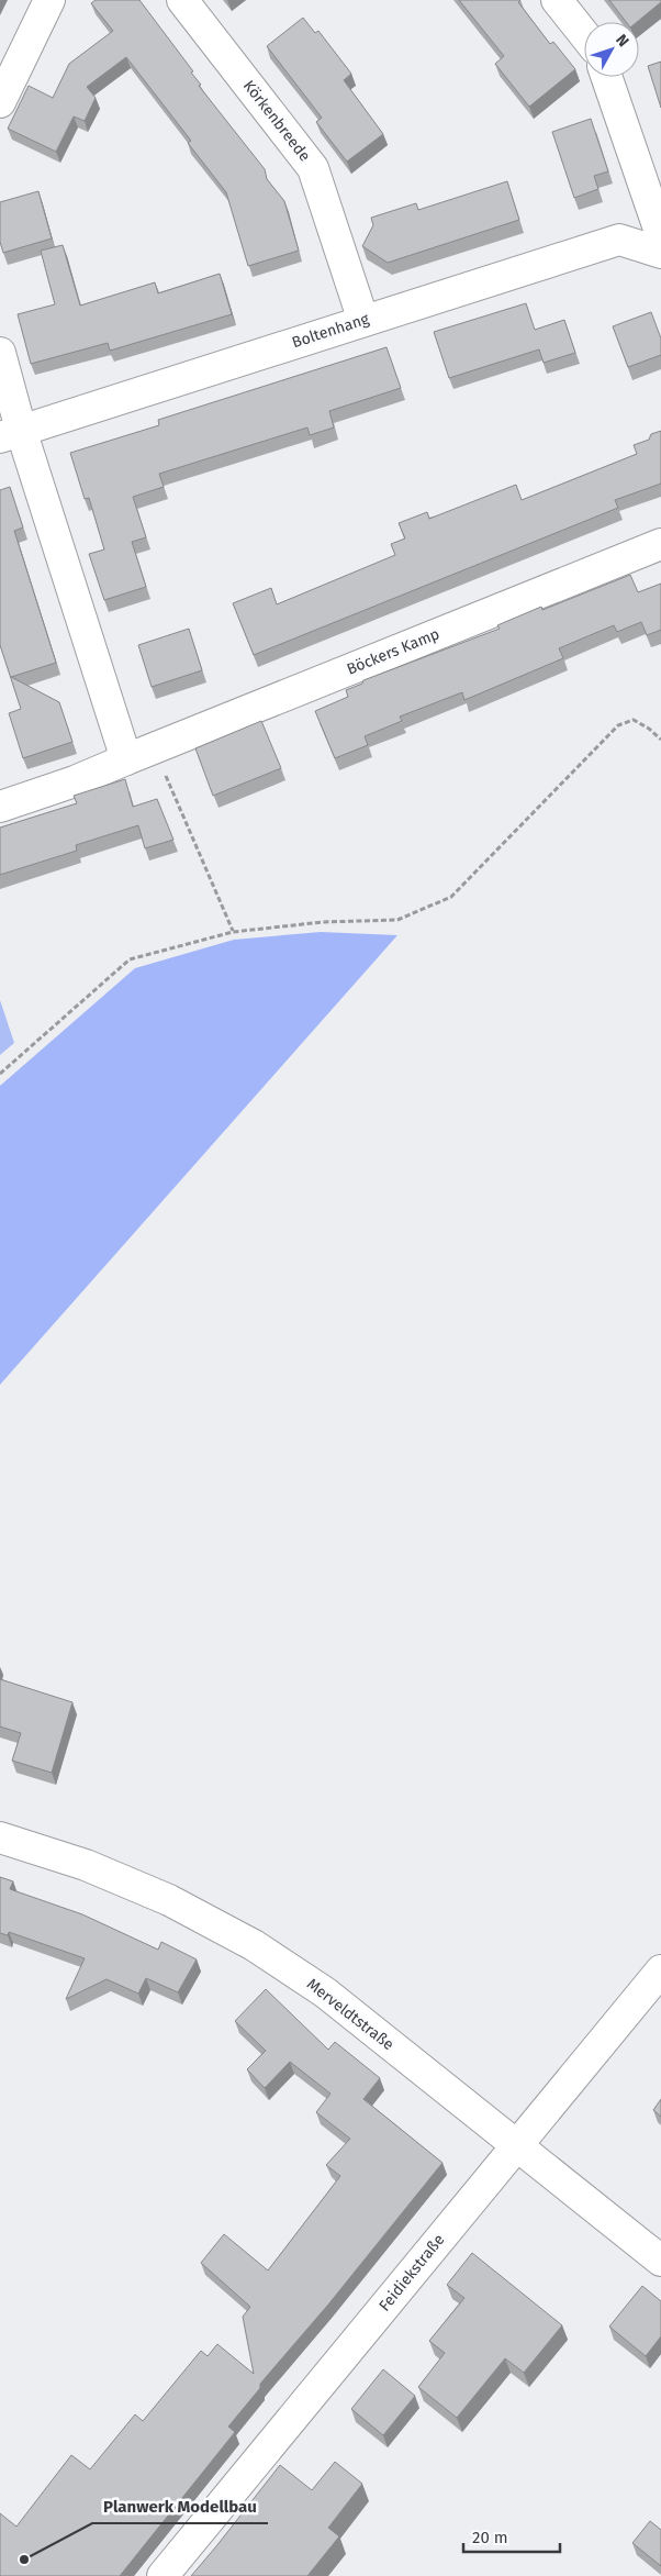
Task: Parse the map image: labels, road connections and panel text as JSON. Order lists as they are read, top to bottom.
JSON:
{
  "streets": {
    "street": [
      "Körkenbreede",
      "Boltenhang",
      "Böckers Kamp",
      "Merveldtstraße",
      "Feidiekstraße"
    ]
  },
  "crossings": [
    ["Körkenbreede", "Boltenhang"],
    ["Merveldtstraße", "Feidiekstraße"]
  ],
  "places": ["Planwerk Modellbau"],
  "scale_bar": "20 m",
  "north": "top right"
}
